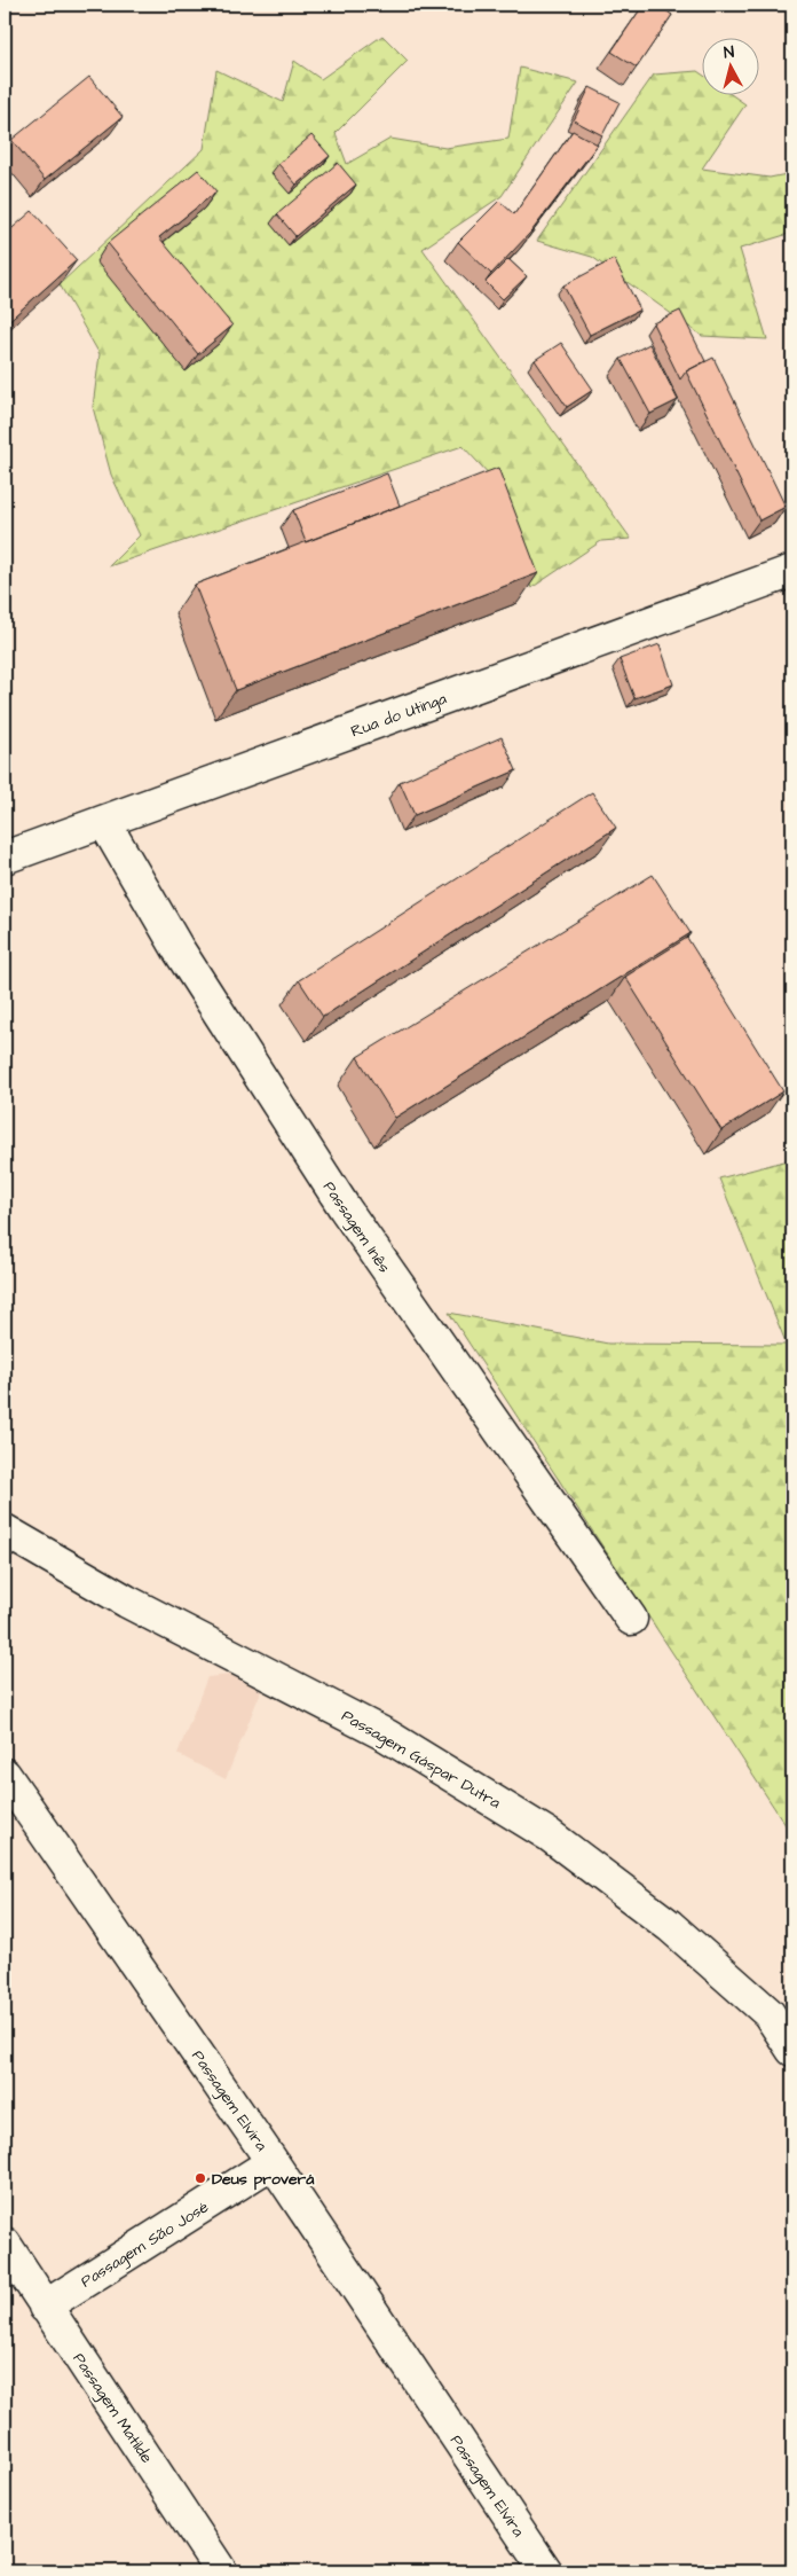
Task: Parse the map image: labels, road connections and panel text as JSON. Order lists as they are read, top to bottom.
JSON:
{
  "streets": {
    "street": [
      "Rua do Utinga",
      "Passagem Inês",
      "Passagem Gáspar Dutra",
      "Passagem Elvira",
      "Passagem São José",
      "Passagem Matilde"
    ]
  },
  "crossings": [
    ["Rua do Utinga", "Passagem Inês"],
    ["Passagem Elvira", "Passagem São José"],
    ["Passagem São José", "Passagem Matilde"]
  ],
  "places": ["Deus proverá"],
  "north": "top"
}
